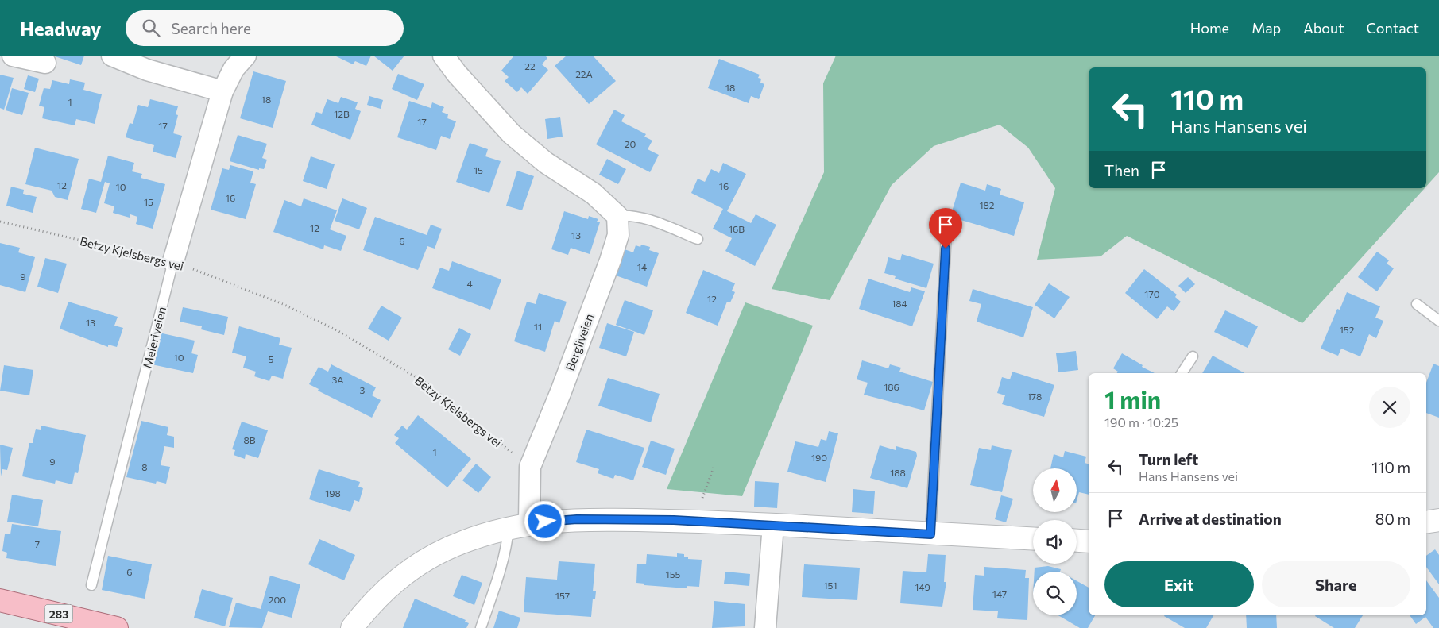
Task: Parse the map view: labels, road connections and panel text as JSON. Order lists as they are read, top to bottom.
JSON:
{
  "streets": {
    "main road": ["283"],
    "street": ["Meieriveien", "Bergliveien"],
    "path": ["Betzy Kjelsbergs vei"]
  },
  "crossings": [
    ["Betzy Kjelsbergs vei", "Meieriveien"],
    ["Betzy Kjelsbergs vei", "Bergliveien"]
  ],
  "house_numbers": [
    "22",
    "22A",
    "18",
    "18",
    "1",
    "12B",
    "17",
    "17",
    "20",
    "15",
    "12",
    "16",
    "10",
    "16",
    "15",
    "182",
    "12",
    "16B",
    "13",
    "6",
    "14",
    "9",
    "4",
    "170",
    "12",
    "184",
    "13",
    "11",
    "152",
    "10",
    "5",
    "3A",
    "186",
    "3",
    "178",
    "8B",
    "1",
    "190",
    "9",
    "8",
    "188",
    "198",
    "7",
    "6",
    "155",
    "151",
    "149",
    "147",
    "157",
    "200"
  ],
  "north": "top",
  "page": {
    "header": "Headway",
    "search": "Search here",
    "nav": [
      "Home",
      "Map",
      "About",
      "Contact"
    ],
    "turn": ["110 m", "Hans Hansens vei"],
    "then": "Then",
    "heading": ["1 min", "190 m · 10:25"],
    "list": [
      {
        "name": "Turn left",
        "note": "Hans Hansens vei",
        "value": "110 m"
      },
      {
        "name": "Arrive at destination",
        "value": "80 m"
      }
    ],
    "buttons": ["Exit", "Share"]
  }
}
